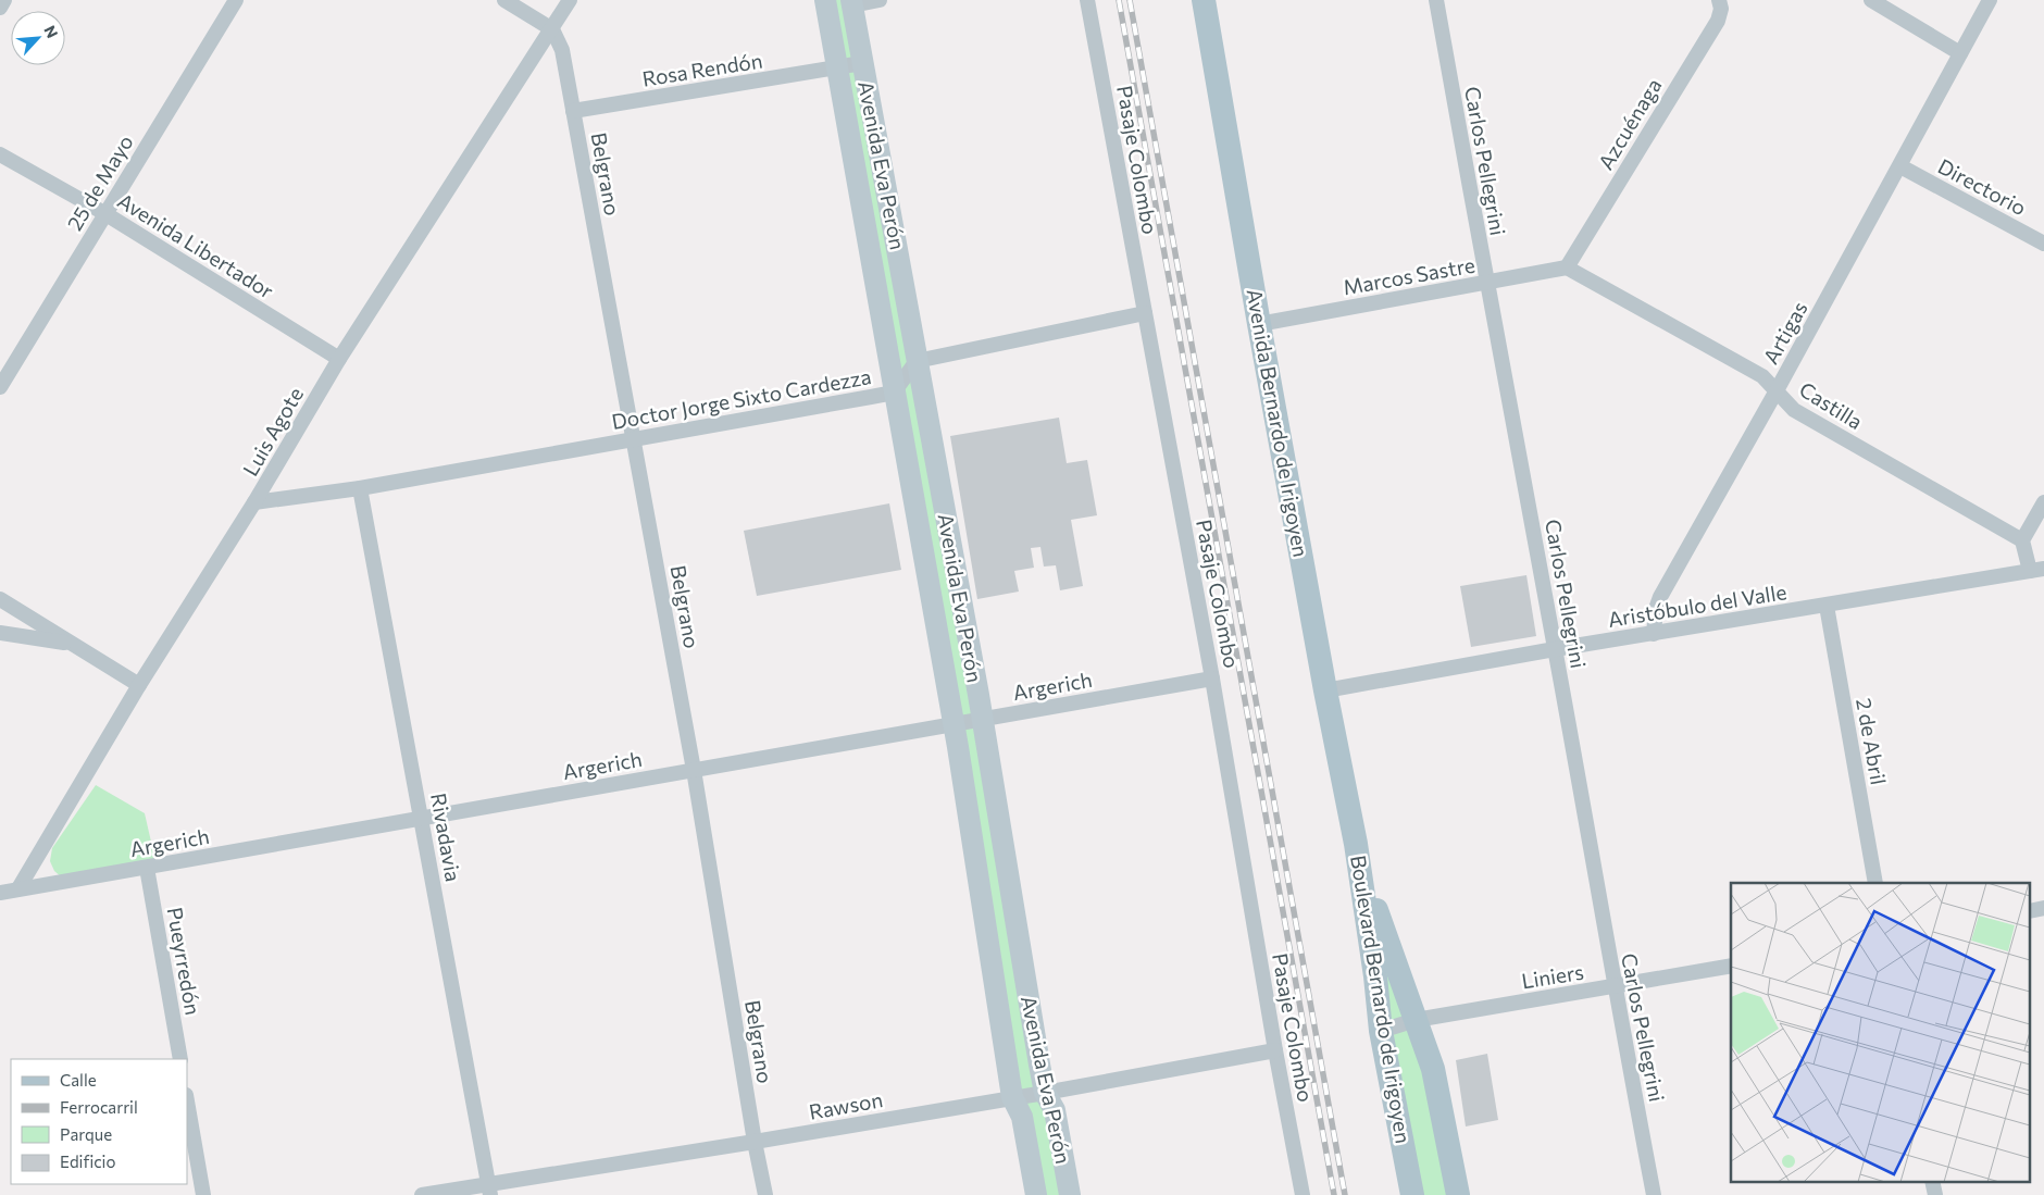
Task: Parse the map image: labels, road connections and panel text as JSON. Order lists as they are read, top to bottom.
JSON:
{
  "streets": {
    "main road": ["Avenida Bernardo de Irigoyen", "Boulevard Bernardo de Irigoyen"],
    "street": [
      "Rosa Rendón",
      "Azcuénaga",
      "Pasaje Colombo",
      "Carlos Pellegrini",
      "Avenida Eva Perón",
      "Belgrano",
      "25 de Mayo",
      "Directorio",
      "Avenida Libertador",
      "Marcos Sastre",
      "Artigas",
      "Doctor Jorge Sixto Cardezza",
      "Castilla",
      "Luis Agote",
      "Aristóbulo del Valle",
      "Argerich",
      "2 de Abril",
      "Rivadavia",
      "Pueyrredón",
      "Liniers",
      "Rawson"
    ]
  },
  "crossings": [
    ["Rosa Rendón", "Avenida Eva Perón"],
    ["Rosa Rendón", "Belgrano"],
    ["Azcuénaga", "Marcos Sastre"],
    ["Azcuénaga", "Castilla"],
    ["Pasaje Colombo", "Argerich"],
    ["Pasaje Colombo", "Rawson"],
    ["Carlos Pellegrini", "Marcos Sastre"],
    ["Carlos Pellegrini", "Aristóbulo del Valle"],
    ["Carlos Pellegrini", "Liniers"],
    ["Avenida Eva Perón", "Doctor Jorge Sixto Cardezza"],
    ["Avenida Eva Perón", "Argerich"],
    ["Avenida Eva Perón", "Rawson"],
    ["Belgrano", "Doctor Jorge Sixto Cardezza"],
    ["Belgrano", "Luis Agote"],
    ["Belgrano", "Argerich"],
    ["Belgrano", "Rawson"],
    ["25 de Mayo", "Avenida Libertador"],
    ["Directorio", "Artigas"],
    ["Avenida Libertador", "Luis Agote"],
    ["Marcos Sastre", "Castilla"],
    ["Marcos Sastre", "Avenida Bernardo de Irigoyen"],
    ["Artigas", "Castilla"],
    ["Artigas", "Aristóbulo del Valle"],
    ["Doctor Jorge Sixto Cardezza", "Luis Agote"],
    ["Doctor Jorge Sixto Cardezza", "Rivadavia"],
    ["Avenida Bernardo de Irigoyen", "Aristóbulo del Valle"],
    ["Avenida Bernardo de Irigoyen", "Boulevard Bernardo de Irigoyen"],
    ["Luis Agote", "Argerich"],
    ["Aristóbulo del Valle", "2 de Abril"],
    ["Argerich", "Rivadavia"],
    ["Argerich", "Pueyrredón"],
    ["Rivadavia", "Rawson"],
    ["Liniers", "Boulevard Bernardo de Irigoyen"]
  ],
  "legend": [
    "Calle",
    "Ferrocarril",
    "Parque",
    "Edificio"
  ],
  "north": "top right"
}
